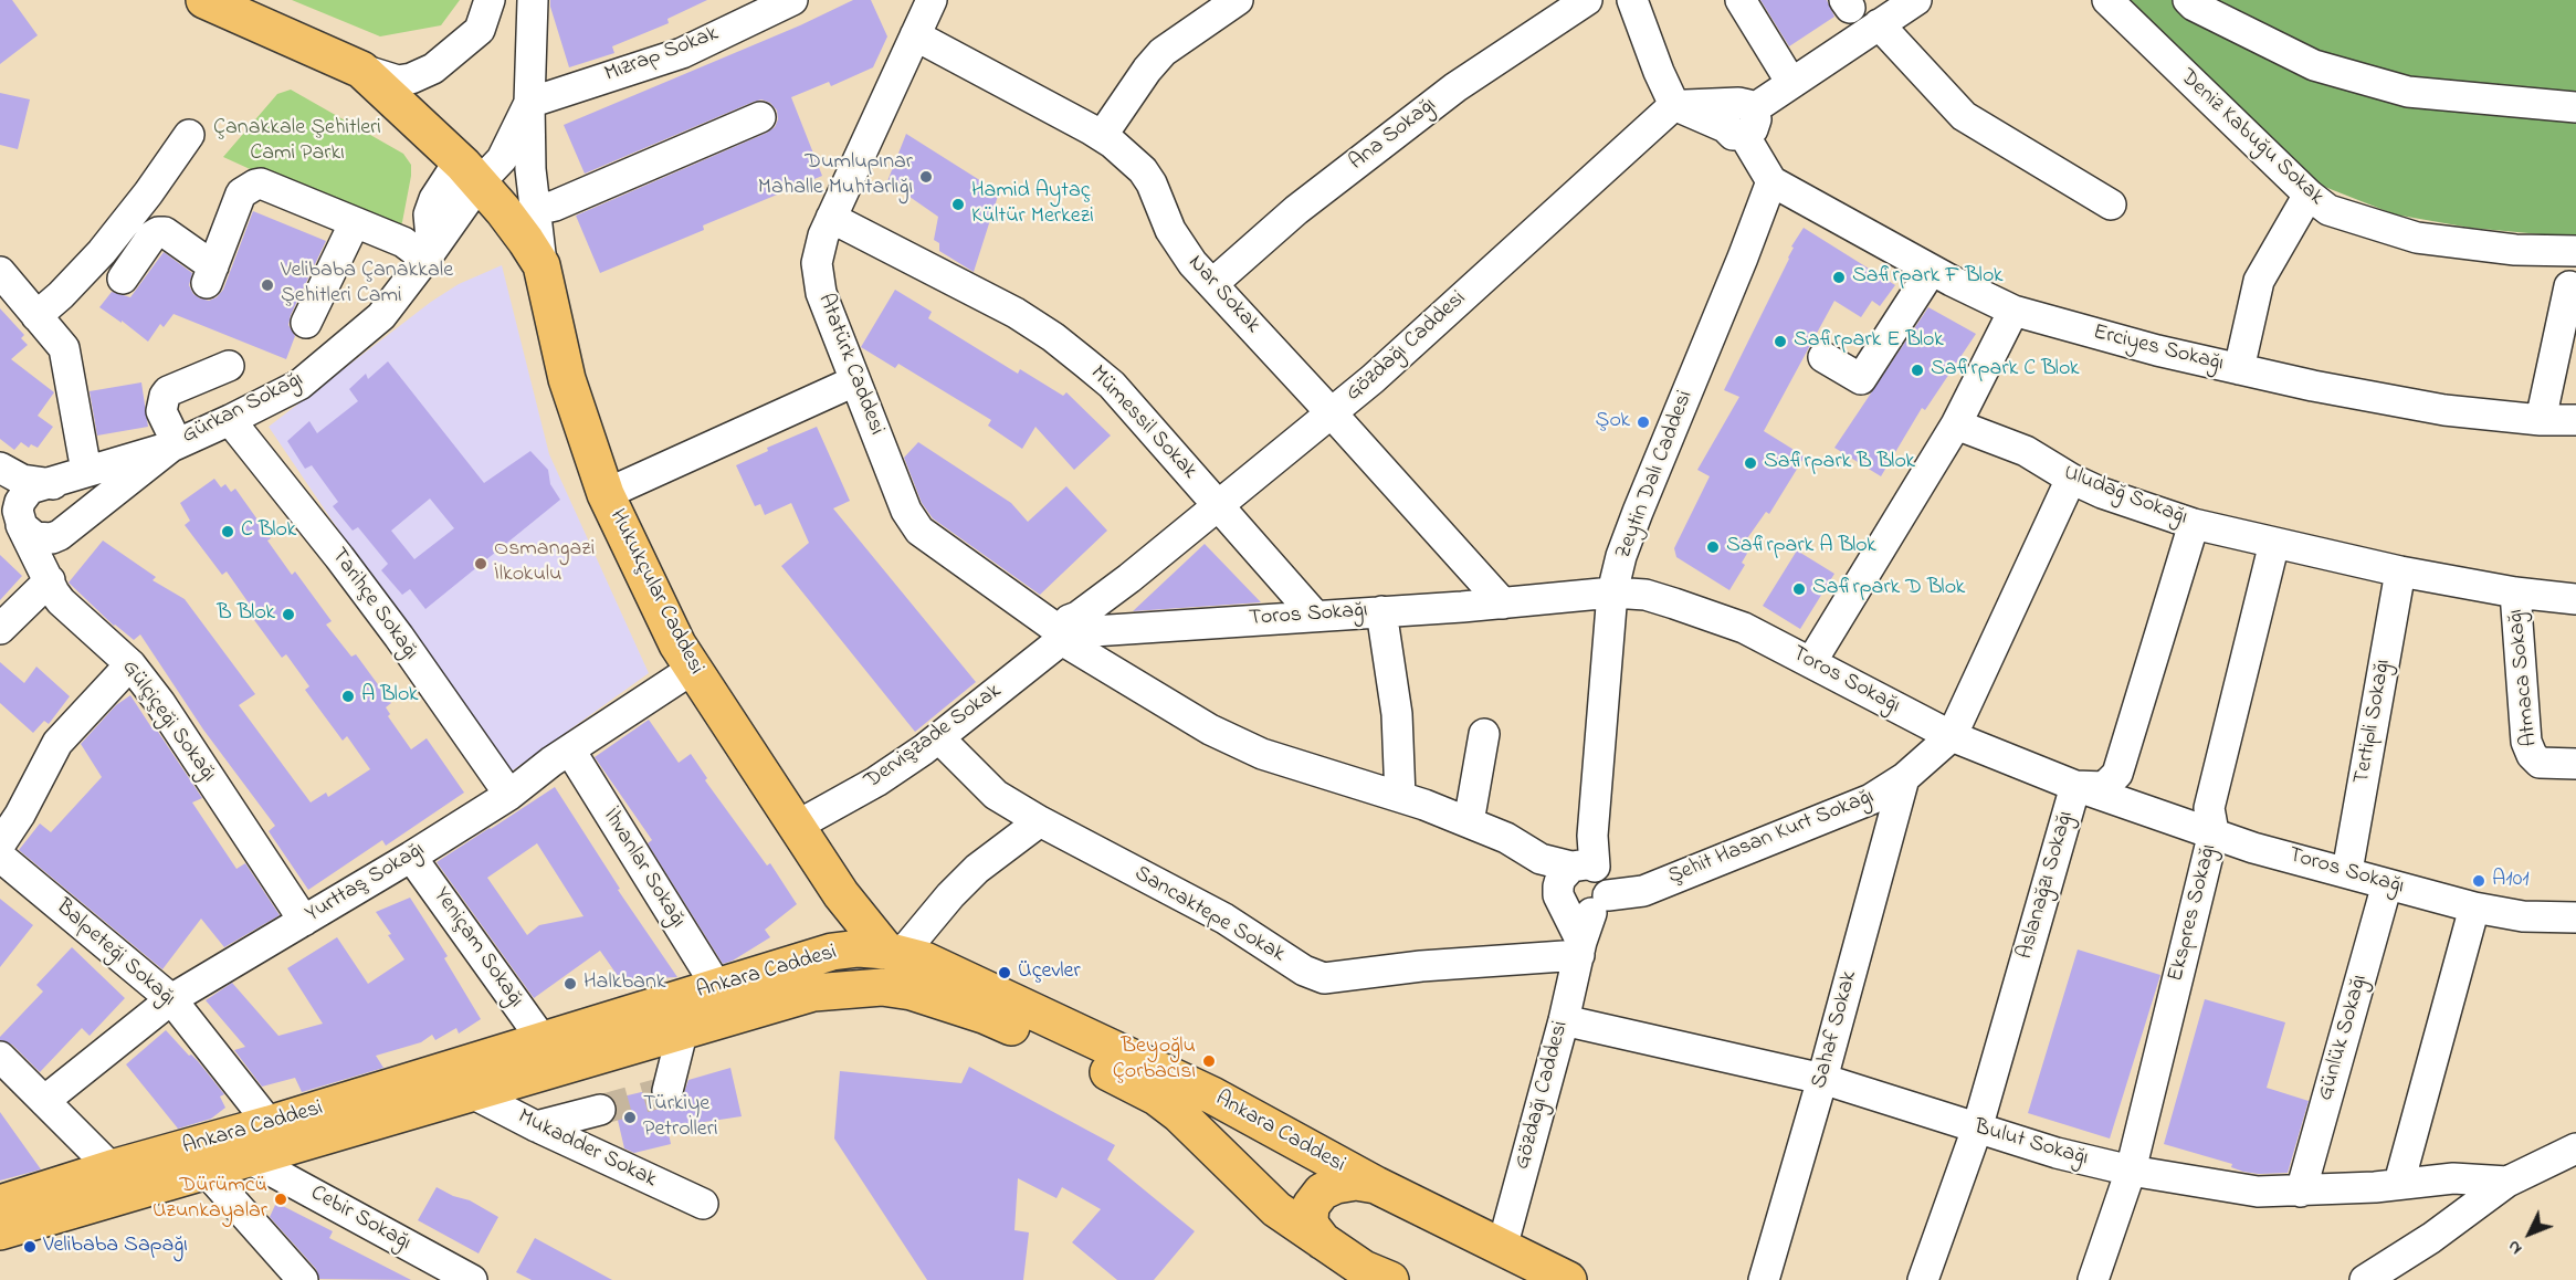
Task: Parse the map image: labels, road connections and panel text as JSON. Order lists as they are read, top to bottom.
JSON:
{
  "streets": {
    "main road": ["Hukukçular Caddesi", "Ankara Caddesi"],
    "street": [
      "Mızrap Sokak",
      "Ana Sokağı",
      "Deniz Kabuğu Sokak",
      "Nar Sokak",
      "Gözdağı Caddesi",
      "Erciyes Sokağı",
      "Atatürk Caddesi",
      "Gürkan Sokağı",
      "Mümessil Sokak",
      "Zeytin Dalı Caddesi",
      "Uludağ Sokağı",
      "Tarihçe Sokağı",
      "Toros Sokağı",
      "Atmaca Sokağı",
      "Gülçiçeği Sokağı",
      "Tertipli Sokağı",
      "Dervişzade Sokak",
      "Şehit Hasan Kurt Sokağı",
      "İhvanlar Sokağı",
      "Yurttaş Sokağı",
      "Aslanağzı Sokağı",
      "Ekspres Sokağı",
      "Sancaktepe Sokak",
      "Yeniçam Sokağı",
      "Balpeteği Sokağı",
      "Sahaf Sokak",
      "Günlük Sokağı",
      "Bulut Sokağı",
      "Mukadder Sokak",
      "Cebir Sokağı"
    ]
  },
  "crossings": [
    ["Mızrap Sokak", "Gürkan Sokağı"],
    ["Mızrap Sokak", "Hukukçular Caddesi"],
    ["Ana Sokağı", "Nar Sokak"],
    ["Nar Sokak", "Gözdağı Caddesi"],
    ["Nar Sokak", "Atatürk Caddesi"],
    ["Nar Sokak", "Toros Sokağı"],
    ["Gözdağı Caddesi", "Mümessil Sokak"],
    ["Gözdağı Caddesi", "Zeytin Dalı Caddesi"],
    ["Gözdağı Caddesi", "Dervişzade Sokak"],
    ["Gözdağı Caddesi", "Şehit Hasan Kurt Sokağı"],
    ["Gözdağı Caddesi", "Sancaktepe Sokak"],
    ["Gözdağı Caddesi", "Ankara Caddesi"],
    ["Gözdağı Caddesi", "Bulut Sokağı"],
    ["Erciyes Sokağı", "Zeytin Dalı Caddesi"],
    ["Atatürk Caddesi", "Mümessil Sokak"],
    ["Atatürk Caddesi", "Toros Sokağı"],
    ["Atatürk Caddesi", "Dervişzade Sokak"],
    ["Gürkan Sokağı", "Hukukçular Caddesi"],
    ["Gürkan Sokağı", "Tarihçe Sokağı"],
    ["Gürkan Sokağı", "Gülçiçeği Sokağı"],
    ["Mümessil Sokak", "Toros Sokağı"],
    ["Zeytin Dalı Caddesi", "Toros Sokağı"],
    ["Zeytin Dalı Caddesi", "Şehit Hasan Kurt Sokağı"],
    ["Uludağ Sokağı", "Atmaca Sokağı"],
    ["Uludağ Sokağı", "Tertipli Sokağı"],
    ["Uludağ Sokağı", "Şehit Hasan Kurt Sokağı"],
    ["Uludağ Sokağı", "Aslanağzı Sokağı"],
    ["Uludağ Sokağı", "Ekspres Sokağı"],
    ["Hukukçular Caddesi", "Dervişzade Sokak"],
    ["Hukukçular Caddesi", "Yurttaş Sokağı"],
    ["Hukukçular Caddesi", "Ankara Caddesi"],
    ["Tarihçe Sokağı", "Yurttaş Sokağı"],
    ["Toros Sokağı", "Tertipli Sokağı"],
    ["Toros Sokağı", "Dervişzade Sokak"],
    ["Toros Sokağı", "Şehit Hasan Kurt Sokağı"],
    ["Toros Sokağı", "Aslanağzı Sokağı"],
    ["Toros Sokağı", "Ekspres Sokağı"],
    ["Toros Sokağı", "Günlük Sokağı"],
    ["Gülçiçeği Sokağı", "Yurttaş Sokağı"],
    ["Dervişzade Sokak", "Sancaktepe Sokak"],
    ["Şehit Hasan Kurt Sokağı", "Sahaf Sokak"],
    ["İhvanlar Sokağı", "Yurttaş Sokağı"],
    ["İhvanlar Sokağı", "Ankara Caddesi"],
    ["Yurttaş Sokağı", "Yeniçam Sokağı"],
    ["Yurttaş Sokağı", "Balpeteği Sokağı"],
    ["Aslanağzı Sokağı", "Bulut Sokağı"],
    ["Ekspres Sokağı", "Bulut Sokağı"],
    ["Yeniçam Sokağı", "Ankara Caddesi"],
    ["Balpeteği Sokağı", "Ankara Caddesi"],
    ["Ankara Caddesi", "Mukadder Sokak"],
    ["Ankara Caddesi", "Cebir Sokağı"],
    ["Sahaf Sokak", "Bulut Sokağı"],
    ["Günlük Sokağı", "Bulut Sokağı"]
  ],
  "parks": ["Çanakkale Şehitleri Cami Parkı"],
  "places": [
    "Dumlupınar Mahalle Muhtarlığı",
    "Hamid Aytaç Kültür Merkezi",
    "Safirpark F Blok",
    "Velibaba Çanakkale Şehitleri Cami",
    "Safirpark E Blok",
    "Safirpark C Blok",
    "Şok",
    "Safirpark B Blok",
    "C Blok",
    "Safirpark A Blok",
    "Osmangazi İlkokulu",
    "Safirpark D Blok",
    "B Blok",
    "A Blok",
    "A101",
    "Üçevler",
    "Halkbank",
    "Beyoğlu Çorbacısı",
    "Türkiye Petrolleri",
    "Dürümcü Uzunkayalar",
    "Velibaba Sapağı"
  ],
  "north": "bottom left"
}
